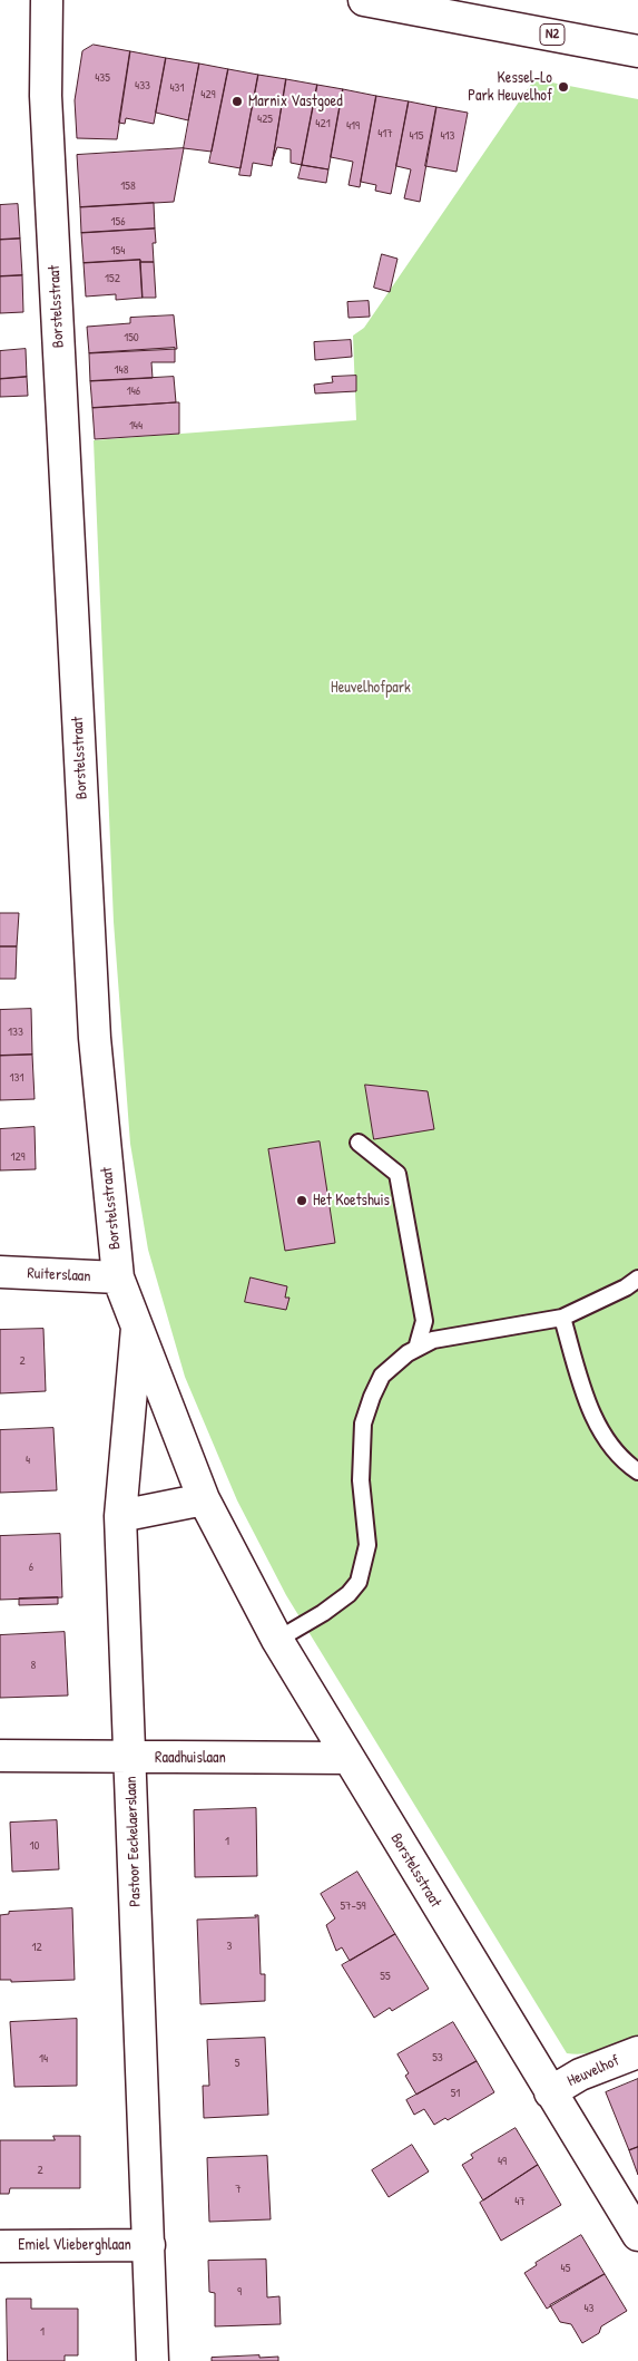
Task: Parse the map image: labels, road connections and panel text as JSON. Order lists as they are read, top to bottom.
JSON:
{
  "streets": {
    "street": [
      "N2",
      "Borstelsstraat",
      "Ruiterslaan",
      "Raadhuislaan",
      "Pastoor Eeckelaerslaan",
      "Heuvelhof",
      "Emiel Vlieberghlaan"
    ]
  },
  "crossings": [
    ["Borstelsstraat", "Ruiterslaan"],
    ["Borstelsstraat", "Raadhuislaan"],
    ["Borstelsstraat", "Pastoor Eeckelaerslaan"],
    ["Borstelsstraat", "Heuvelhof"],
    ["Raadhuislaan", "Pastoor Eeckelaerslaan"],
    ["Pastoor Eeckelaerslaan", "Emiel Vlieberghlaan"]
  ],
  "parks": ["Heuvelhofpark"],
  "places": ["Kessel-Lo Park Heuvelhof", "Marnix Vastgoed", "Het Koetshuis"],
  "house_numbers": [
    "435",
    "433",
    "431",
    "429",
    "425",
    "421",
    "419",
    "417",
    "415",
    "413",
    "158",
    "156",
    "154",
    "152",
    "150",
    "148",
    "146",
    "144",
    "133",
    "131",
    "129",
    "2",
    "4",
    "6",
    "8",
    "1",
    "10",
    "57-59",
    "3",
    "12",
    "55",
    "53",
    "14",
    "5",
    "51",
    "49",
    "2",
    "7",
    "47",
    "45",
    "9",
    "43",
    "1"
  ]
}
